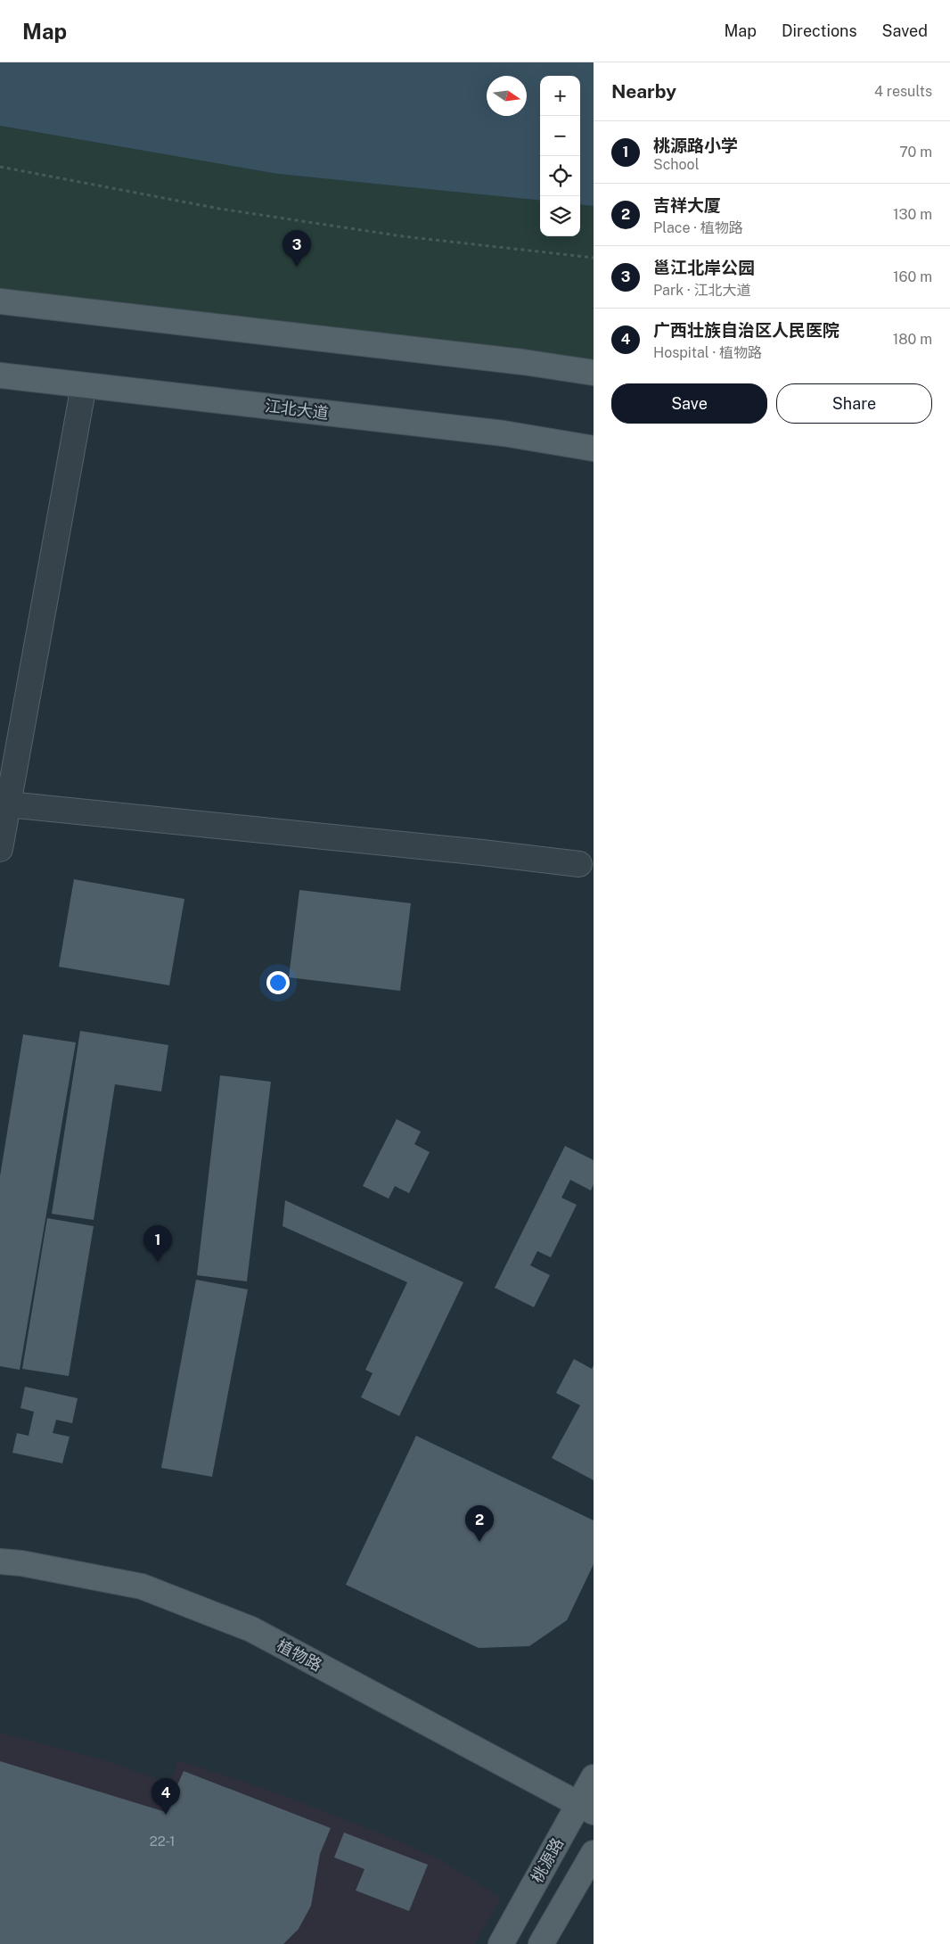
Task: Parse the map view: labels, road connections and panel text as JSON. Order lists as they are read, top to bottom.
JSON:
{
  "streets": {
    "main road": ["江北大道", "植物路", "桃源路"]
  },
  "crossings": [
    ["植物路", "桃源路"]
  ],
  "house_numbers": ["22-1"],
  "north": "right",
  "page": {
    "header": "Map",
    "nav": ["Map", "Directions", "Saved"],
    "heading": ["Nearby", "4 results"],
    "map_buttons": ["+", "−"],
    "list": [
      {
        "mark": "1",
        "name": "桃源路小学",
        "note": "School",
        "value": "70 m"
      },
      {
        "mark": "2",
        "name": "吉祥大厦",
        "note": "Place · 植物路",
        "value": "130 m"
      },
      {
        "mark": "3",
        "name": "邕江北岸公园",
        "note": "Park · 江北大道",
        "value": "160 m"
      },
      {
        "mark": "4",
        "name": "广西壮族自治区人民医院",
        "note": "Hospital · 植物路",
        "value": "180 m"
      }
    ],
    "pins": [
      "3",
      "1",
      "2",
      "4"
    ],
    "buttons": ["Save", "Share"]
  }
}
